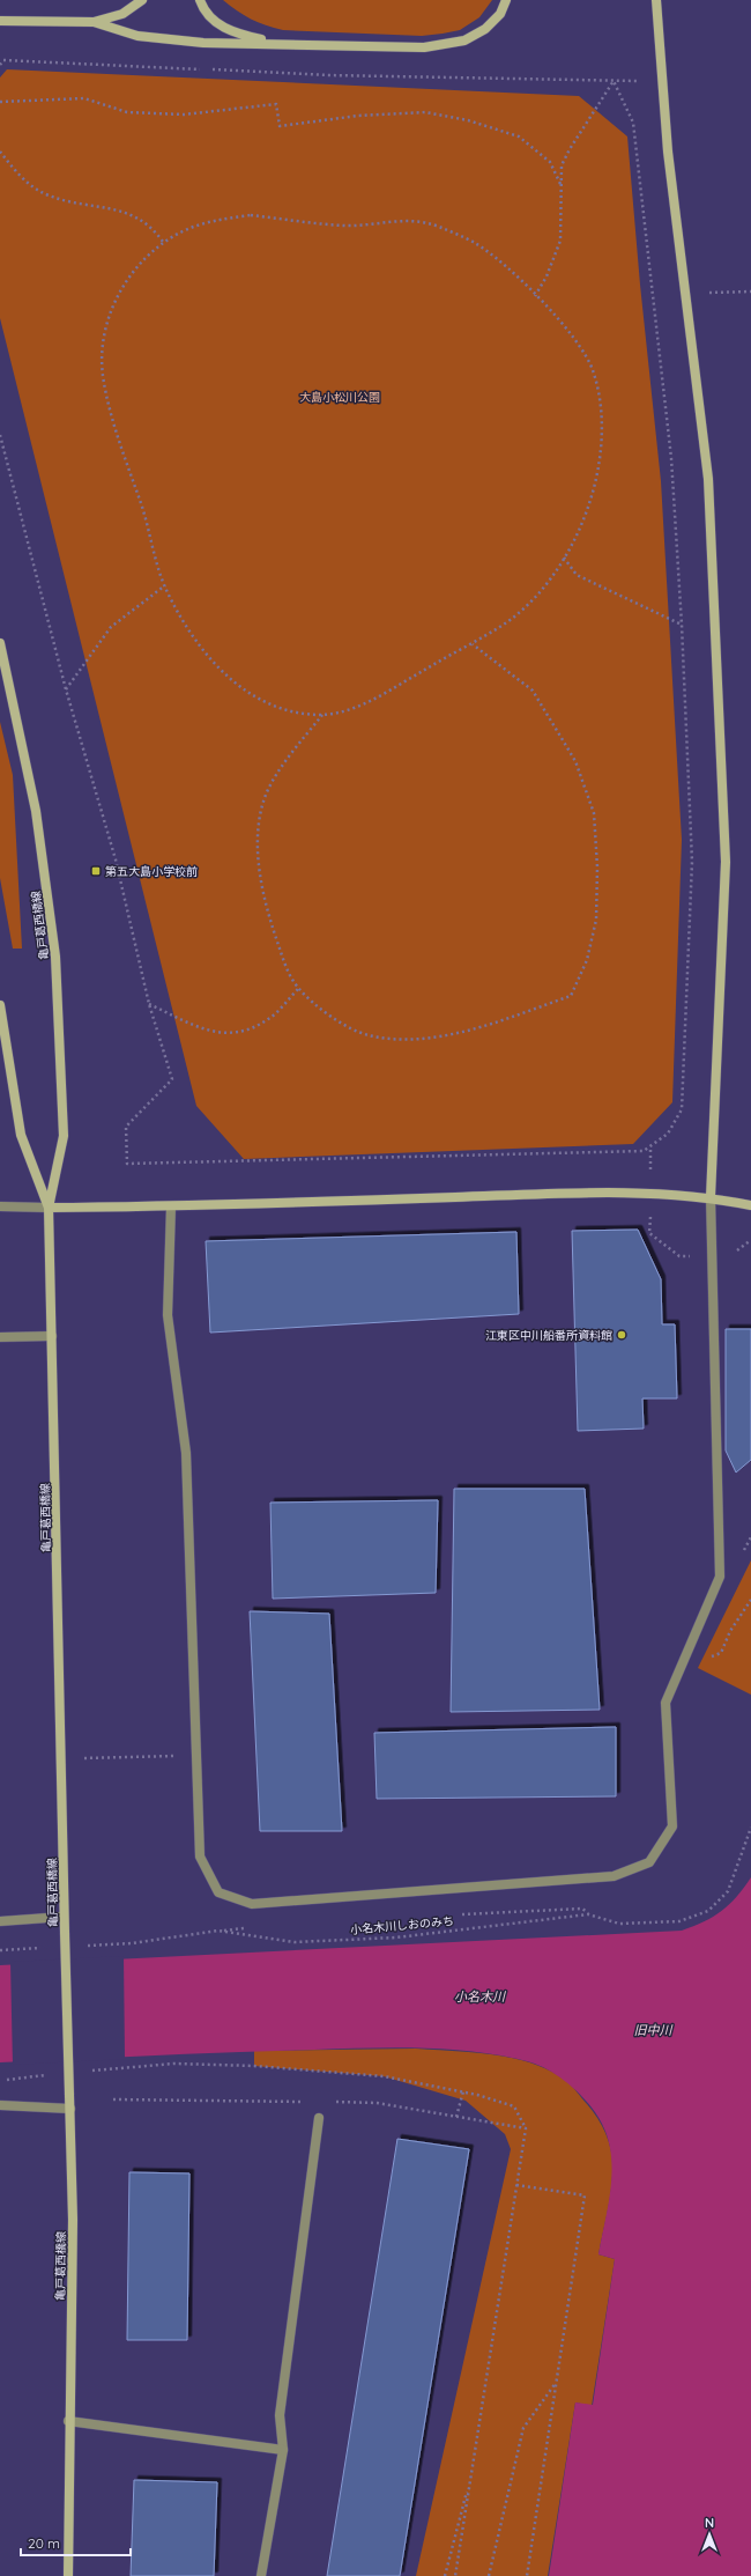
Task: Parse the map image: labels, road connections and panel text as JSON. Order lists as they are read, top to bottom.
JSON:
{
  "streets": {
    "street": ["亀戸葛西橋線"],
    "path": ["小名木川しおのみち"]
  },
  "water": ["小名木川", "旧中川"],
  "parks": ["大島小松川公園"],
  "places": {
    "transit": ["第五大島小学校前"],
    "other": ["江東区中川船番所資料館"]
  },
  "scale_bar": "20 m",
  "north": "top"
}
